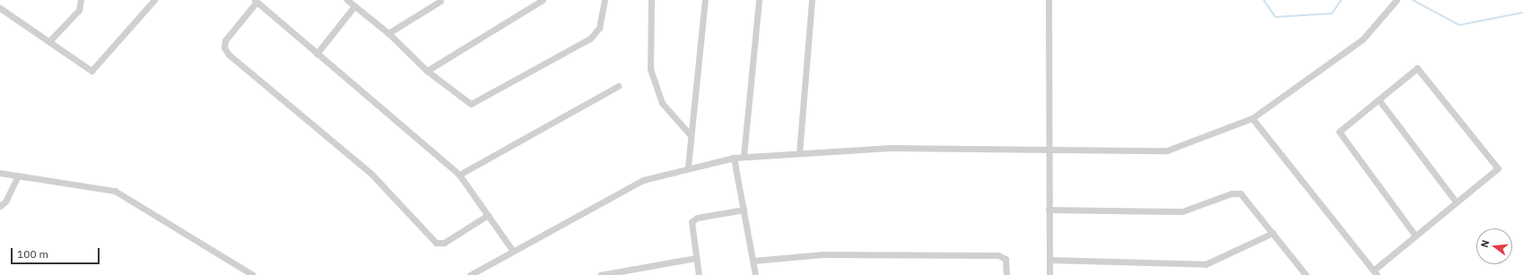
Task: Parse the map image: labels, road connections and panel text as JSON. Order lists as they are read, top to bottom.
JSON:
{
  "scale_bar": "100 m",
  "north": "left"
}
